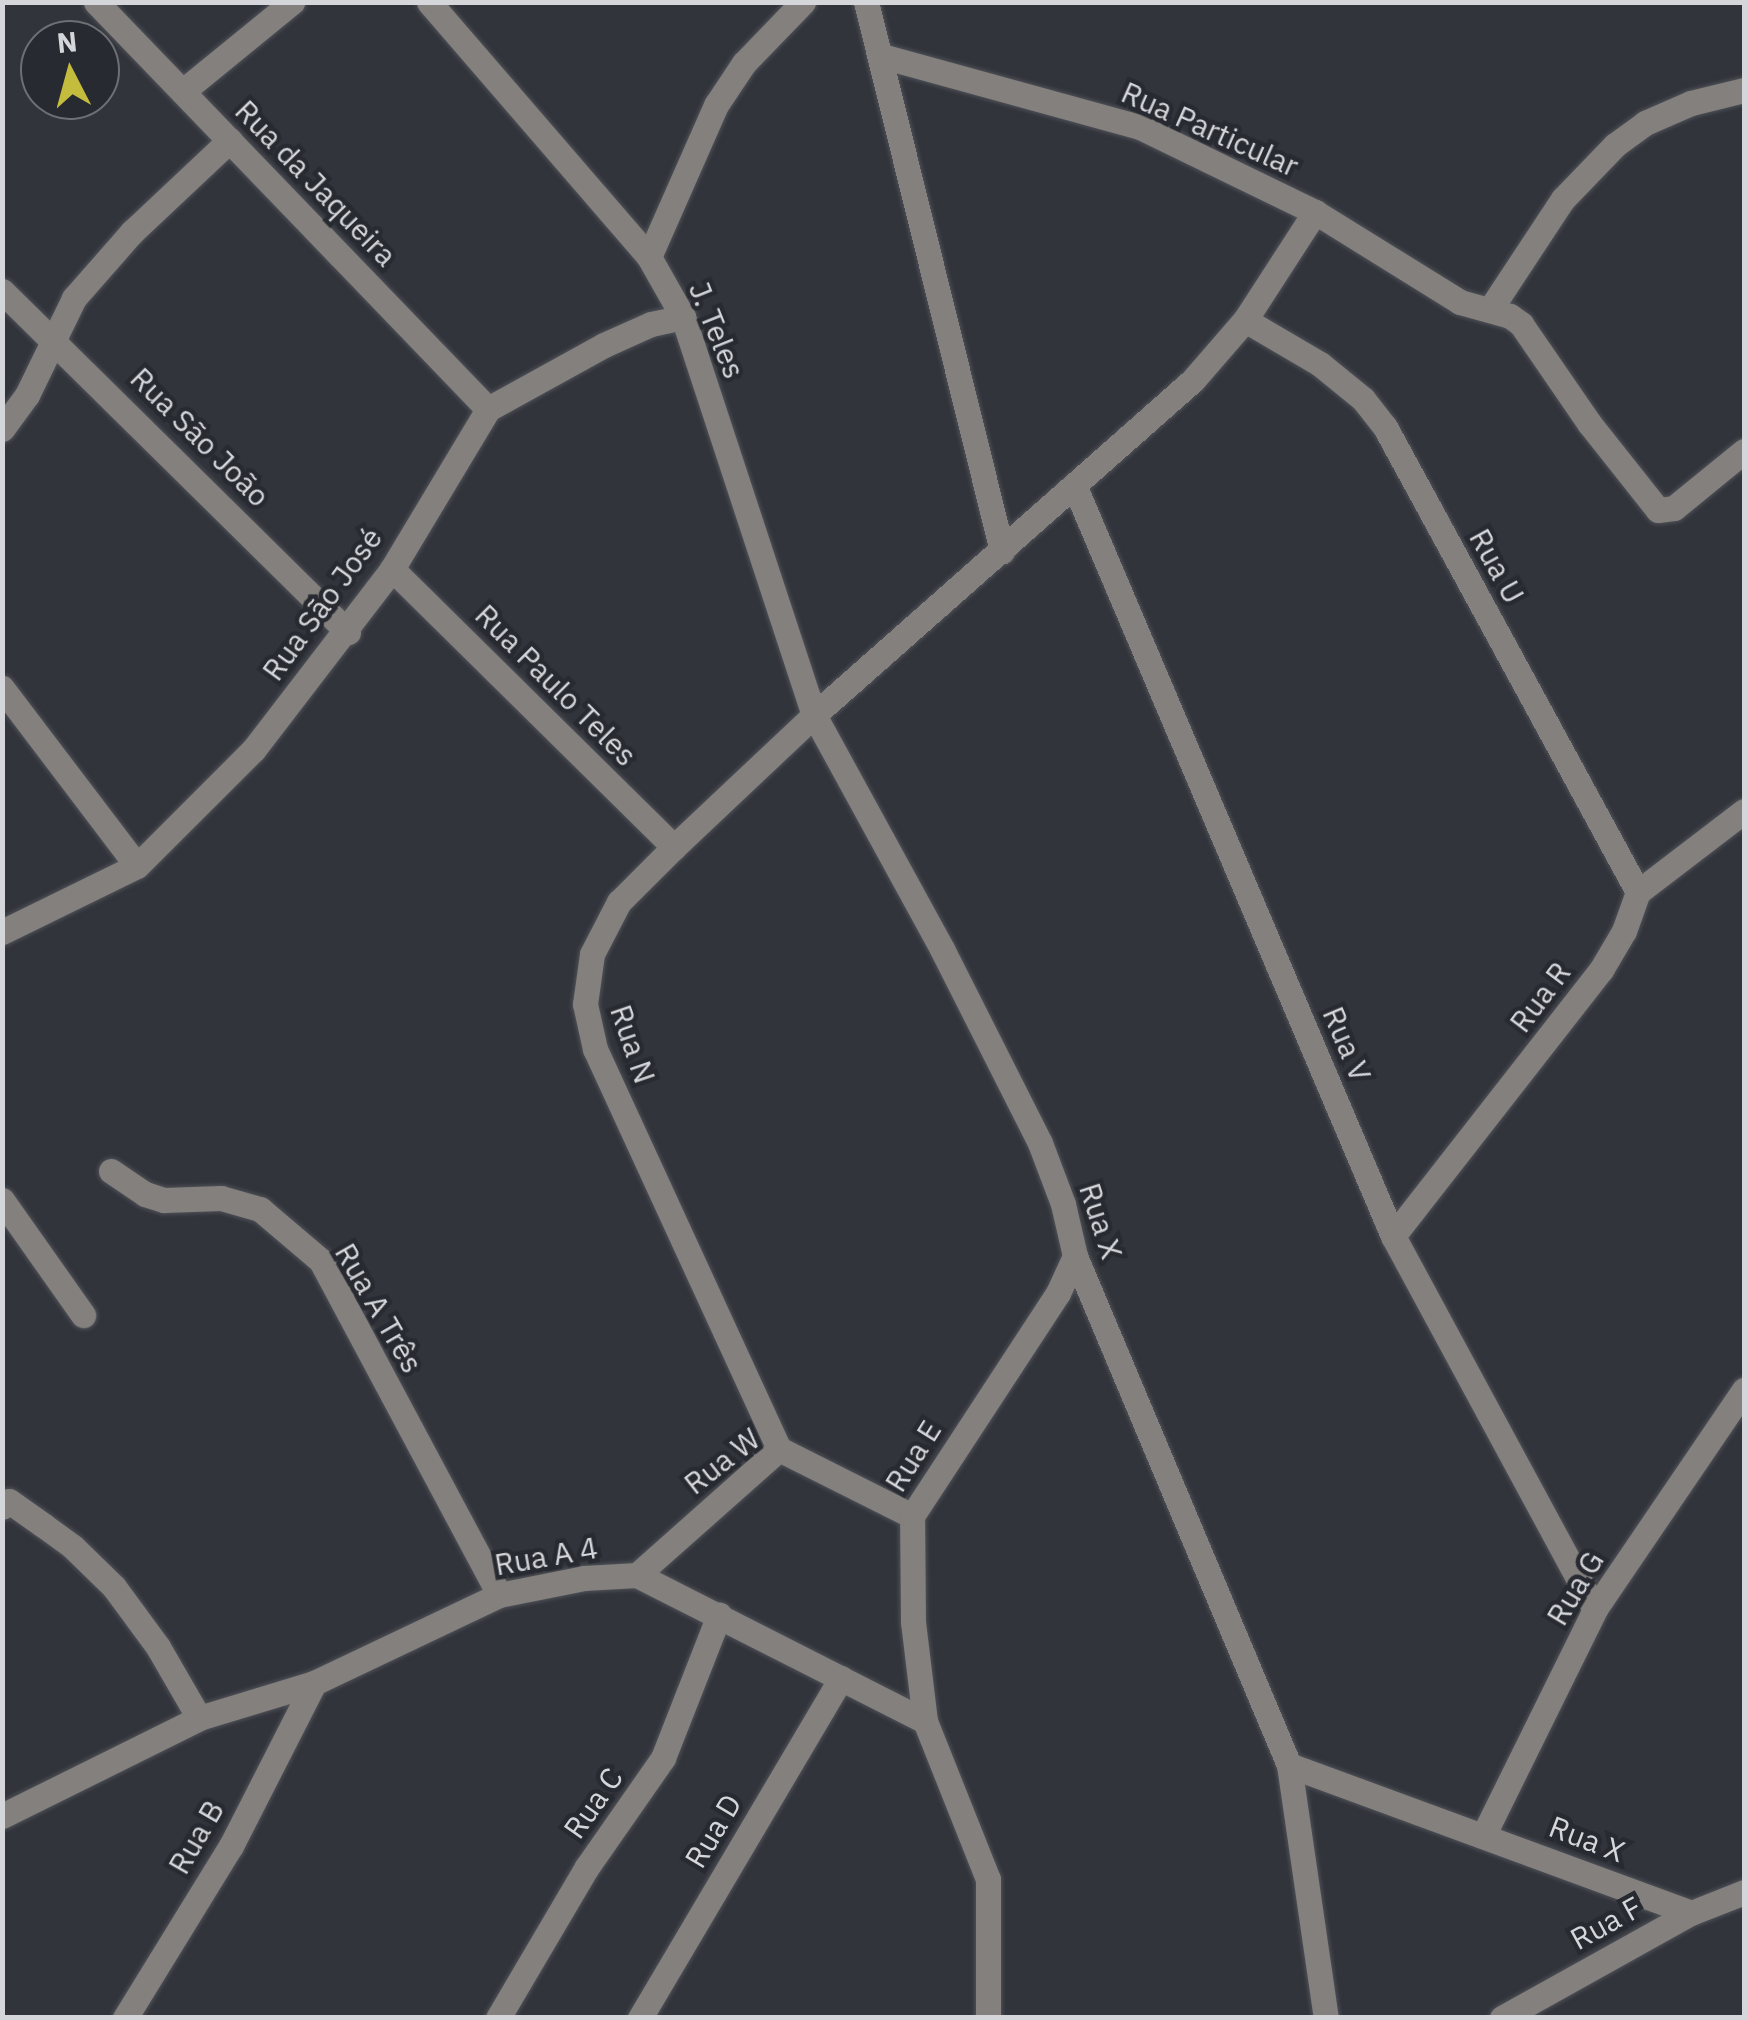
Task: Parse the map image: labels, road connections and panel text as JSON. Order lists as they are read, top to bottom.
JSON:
{
  "streets": {
    "street": [
      "Rua Particular",
      "Rua da Jaqueira",
      "J. Teles",
      "Rua São João",
      "Rua U",
      "Rua São José",
      "Rua Paulo Teles",
      "Rua R",
      "Rua N",
      "Rua V",
      "Rua X",
      "Rua A Três",
      "Rua E",
      "Rua W",
      "Rua A 4",
      "Rua G",
      "Rua C",
      "Rua D",
      "Rua B",
      "Rua F"
    ]
  },
  "crossings": [
    ["Rua Particular", "Rua N"],
    ["Rua da Jaqueira", "Rua São José"],
    ["J. Teles", "Rua N"],
    ["J. Teles", "Rua X"],
    ["Rua São João", "Rua São José"],
    ["Rua U", "Rua R"],
    ["Rua U", "Rua N"],
    ["Rua São José", "Rua Paulo Teles"],
    ["Rua Paulo Teles", "Rua N"],
    ["Rua R", "Rua V"],
    ["Rua N", "Rua V"],
    ["Rua N", "Rua X"],
    ["Rua N", "Rua W"],
    ["Rua V", "Rua G"],
    ["Rua X", "Rua E"],
    ["Rua X", "Rua G"],
    ["Rua X", "Rua F"],
    ["Rua A Três", "Rua A 4"],
    ["Rua E", "Rua W"],
    ["Rua E", "Rua A 4"],
    ["Rua W", "Rua A 4"],
    ["Rua A 4", "Rua C"],
    ["Rua A 4", "Rua D"],
    ["Rua A 4", "Rua B"]
  ],
  "north": "top"
}
